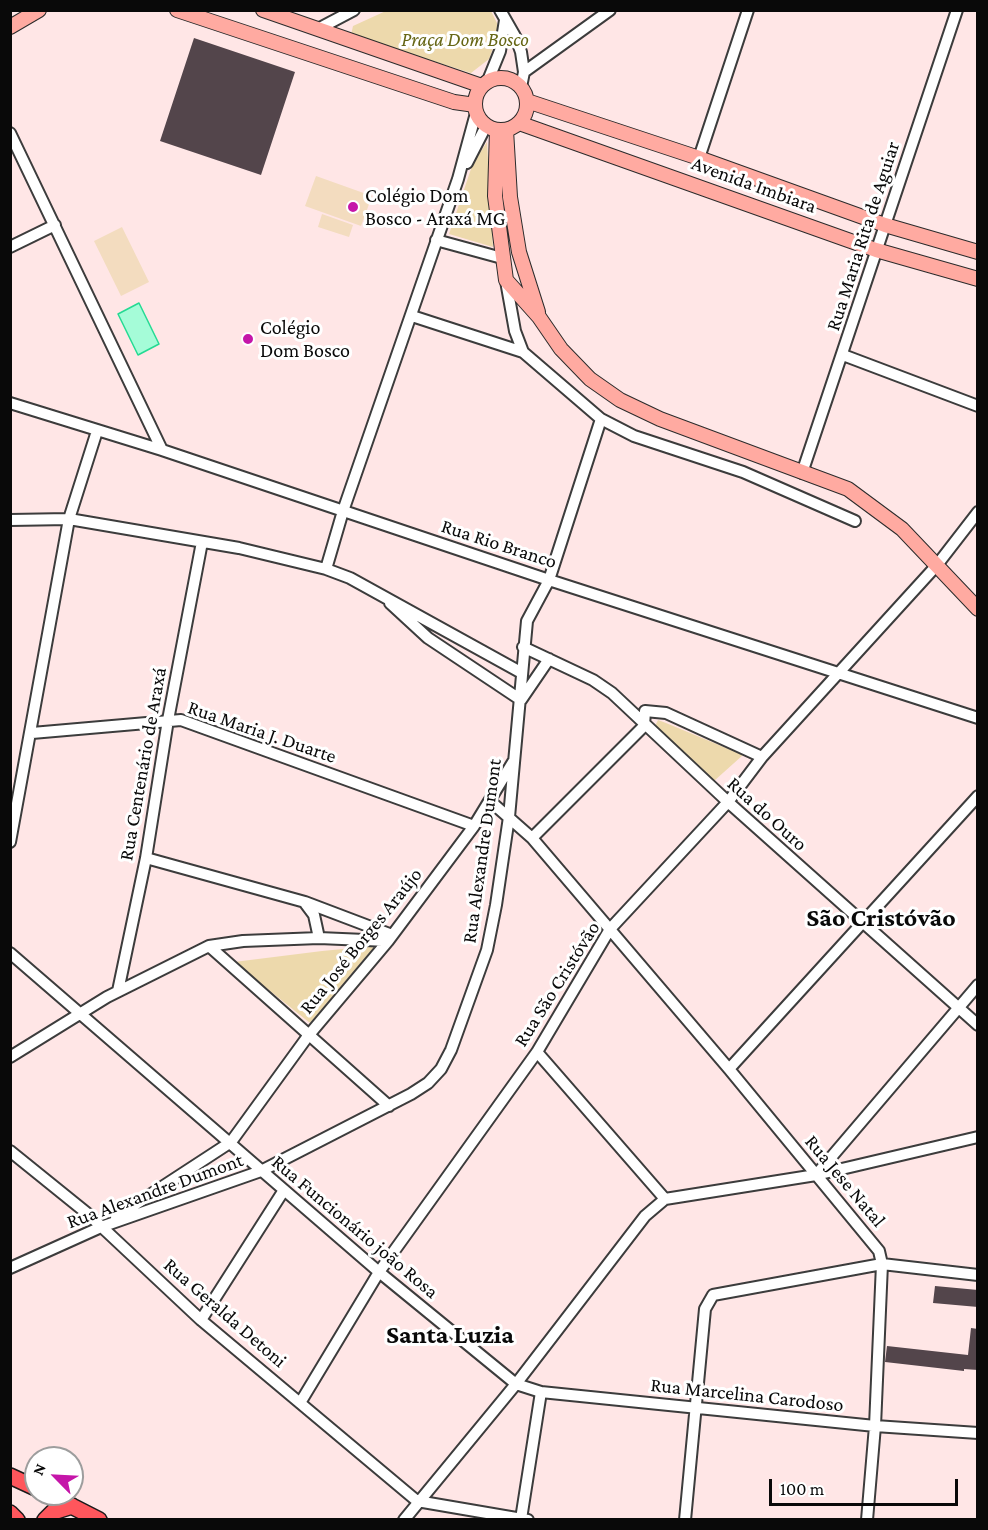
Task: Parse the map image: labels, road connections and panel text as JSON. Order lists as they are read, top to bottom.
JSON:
{
  "streets": {
    "main road": ["Avenida Imbiara"],
    "street": [
      "Rua Maria Rita de Aguiar",
      "Rua Rio Branco",
      "Rua Maria J. Duarte",
      "Rua Centenário de Araxá",
      "Rua do Ouro",
      "Rua Alexandre Dumont",
      "Rua José Borges Araújo",
      "Rua São Cristóvão",
      "Rua Jese Natal",
      "Rua Funcionário joão Rosa",
      "Rua Geralda Detoni",
      "Rua Marcelina Carodoso"
    ]
  },
  "crossings": [
    ["Avenida Imbiara", "Rua Maria Rita de Aguiar"],
    ["Rua Rio Branco", "Rua Alexandre Dumont"],
    ["Rua Rio Branco", "Rua São Cristóvão"],
    ["Rua Maria J. Duarte", "Rua Centenário de Araxá"],
    ["Rua Maria J. Duarte", "Rua José Borges Araújo"],
    ["Rua do Ouro", "Rua Alexandre Dumont"],
    ["Rua do Ouro", "Rua São Cristóvão"],
    ["Rua Alexandre Dumont", "Rua José Borges Araújo"],
    ["Rua Alexandre Dumont", "Rua Jese Natal"],
    ["Rua Alexandre Dumont", "Rua Funcionário joão Rosa"],
    ["Rua Alexandre Dumont", "Rua Geralda Detoni"],
    ["Rua José Borges Araújo", "Rua Jese Natal"],
    ["Rua José Borges Araújo", "Rua Funcionário joão Rosa"],
    ["Rua São Cristóvão", "Rua Jese Natal"],
    ["Rua São Cristóvão", "Rua Funcionário joão Rosa"],
    ["Rua São Cristóvão", "Rua Geralda Detoni"],
    ["Rua Jese Natal", "Rua Marcelina Carodoso"],
    ["Rua Funcionário joão Rosa", "Rua Marcelina Carodoso"]
  ],
  "districts": ["São Cristóvão", "Santa Luzia"],
  "parks": ["Praça Dom Bosco"],
  "places": ["Colégio Dom Bosco - Araxá MG", "Colégio Dom Bosco"],
  "scale_bar": "100 m",
  "north": "top left"
}
